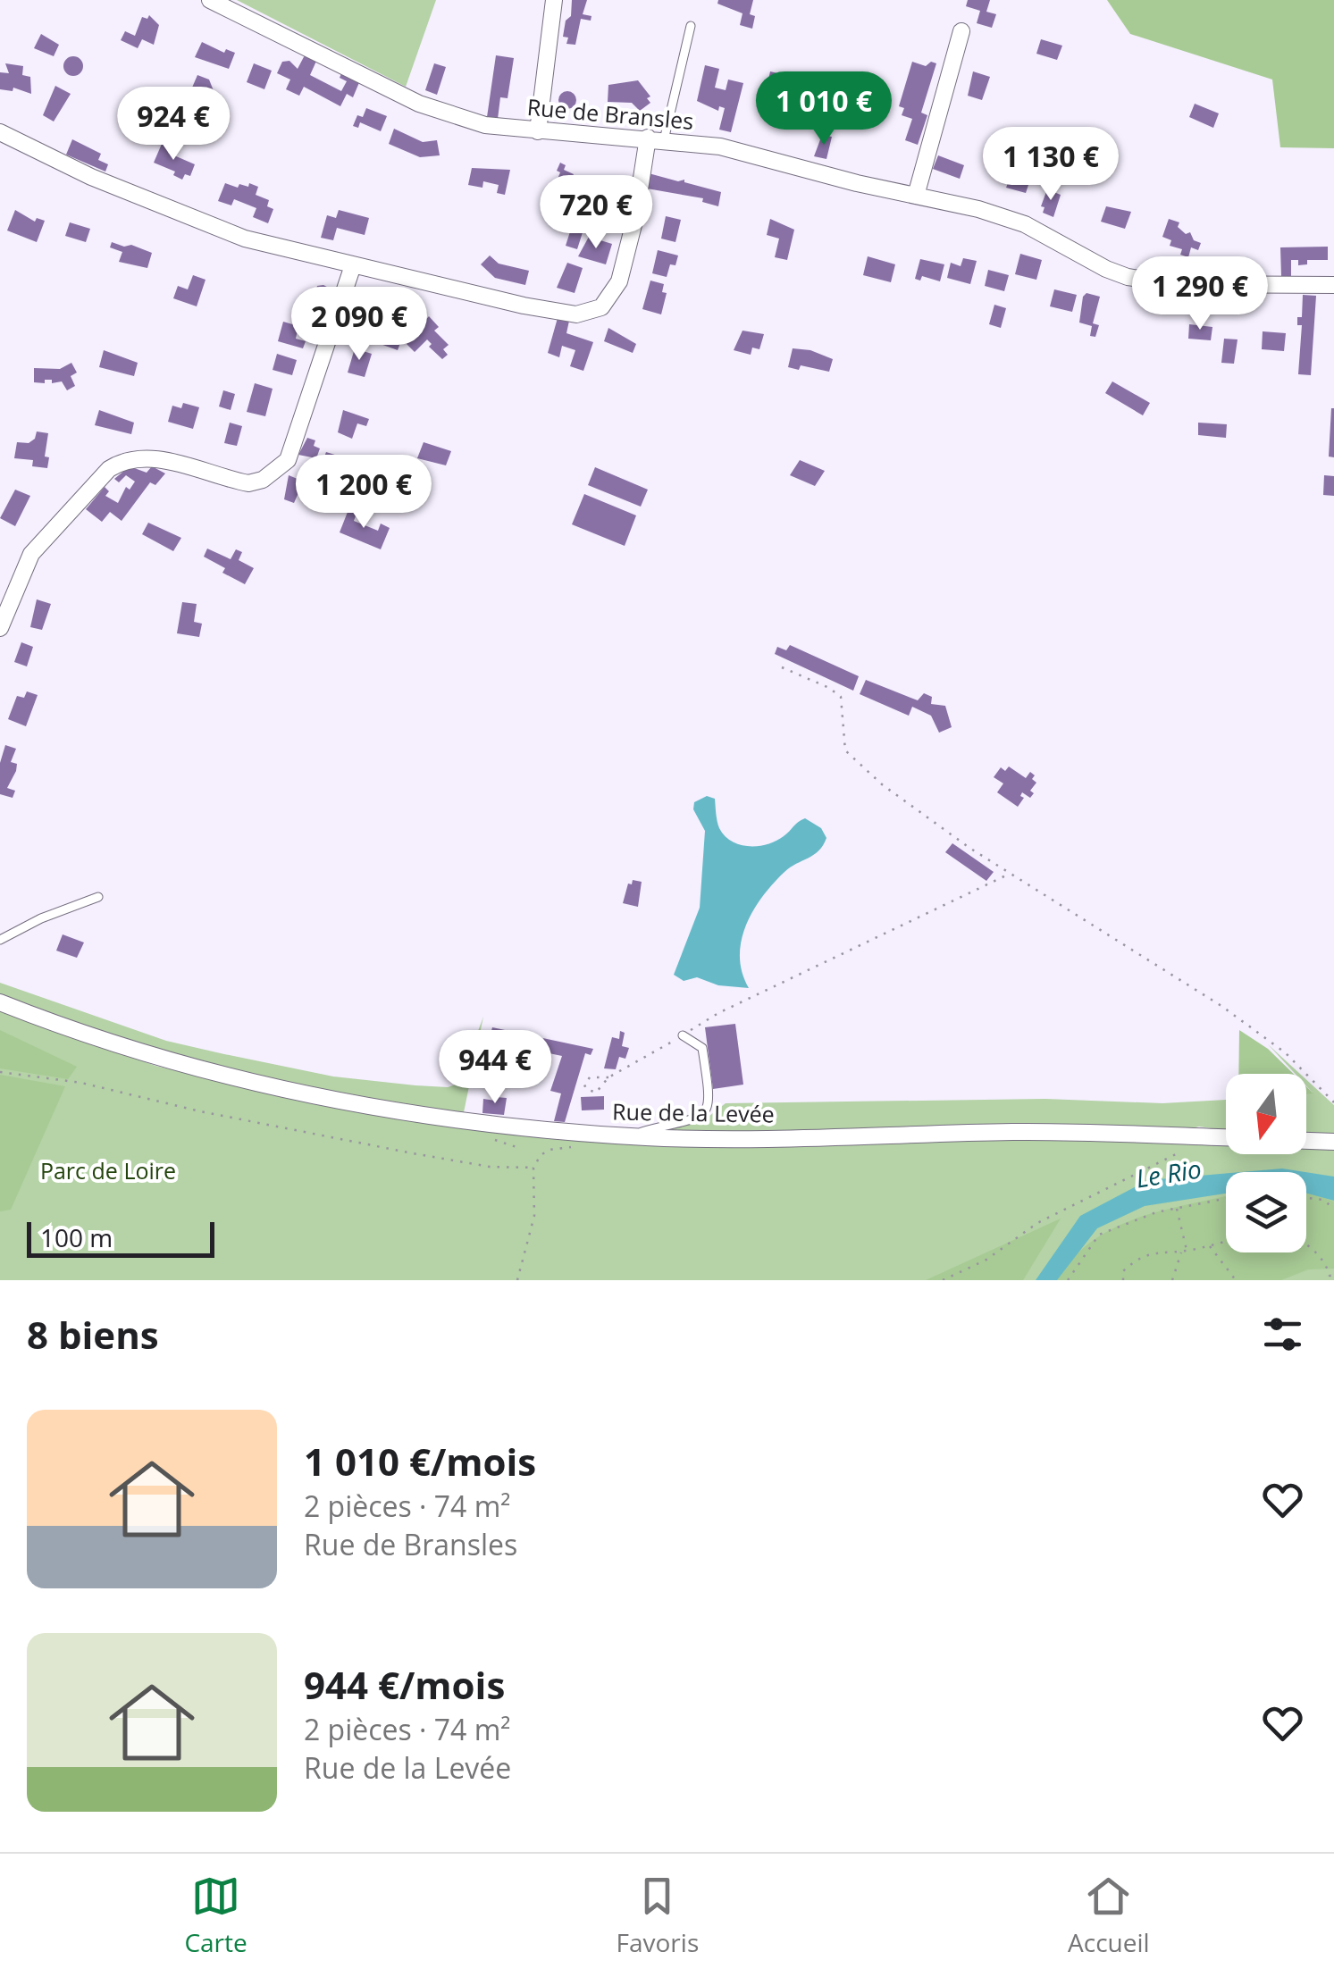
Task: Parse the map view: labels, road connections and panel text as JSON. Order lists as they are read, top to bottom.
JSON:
{
  "streets": {
    "street": ["Rue de Bransles", "Rue de la Levée"]
  },
  "water": ["Le Rio"],
  "parks": ["Parc de Loire"],
  "scale_bar": "100 m",
  "north": "bottom",
  "page": {
    "price": [
      "1 010 €",
      "924 €",
      "1 130 €",
      "720 €",
      "1 290 €",
      "2 090 €",
      "1 200 €",
      "944 €"
    ],
    "scale": "100 m",
    "heading": "8 biens",
    "list": [
      {
        "name": "1 010 €/mois",
        "note": "2 pièces · 74 m² · Rue de Bransles"
      },
      {
        "name": "944 €/mois",
        "note": "2 pièces · 74 m² · Rue de la Levée"
      }
    ],
    "tabs": ["Carte", "Favoris", "Accueil"]
  }
}
